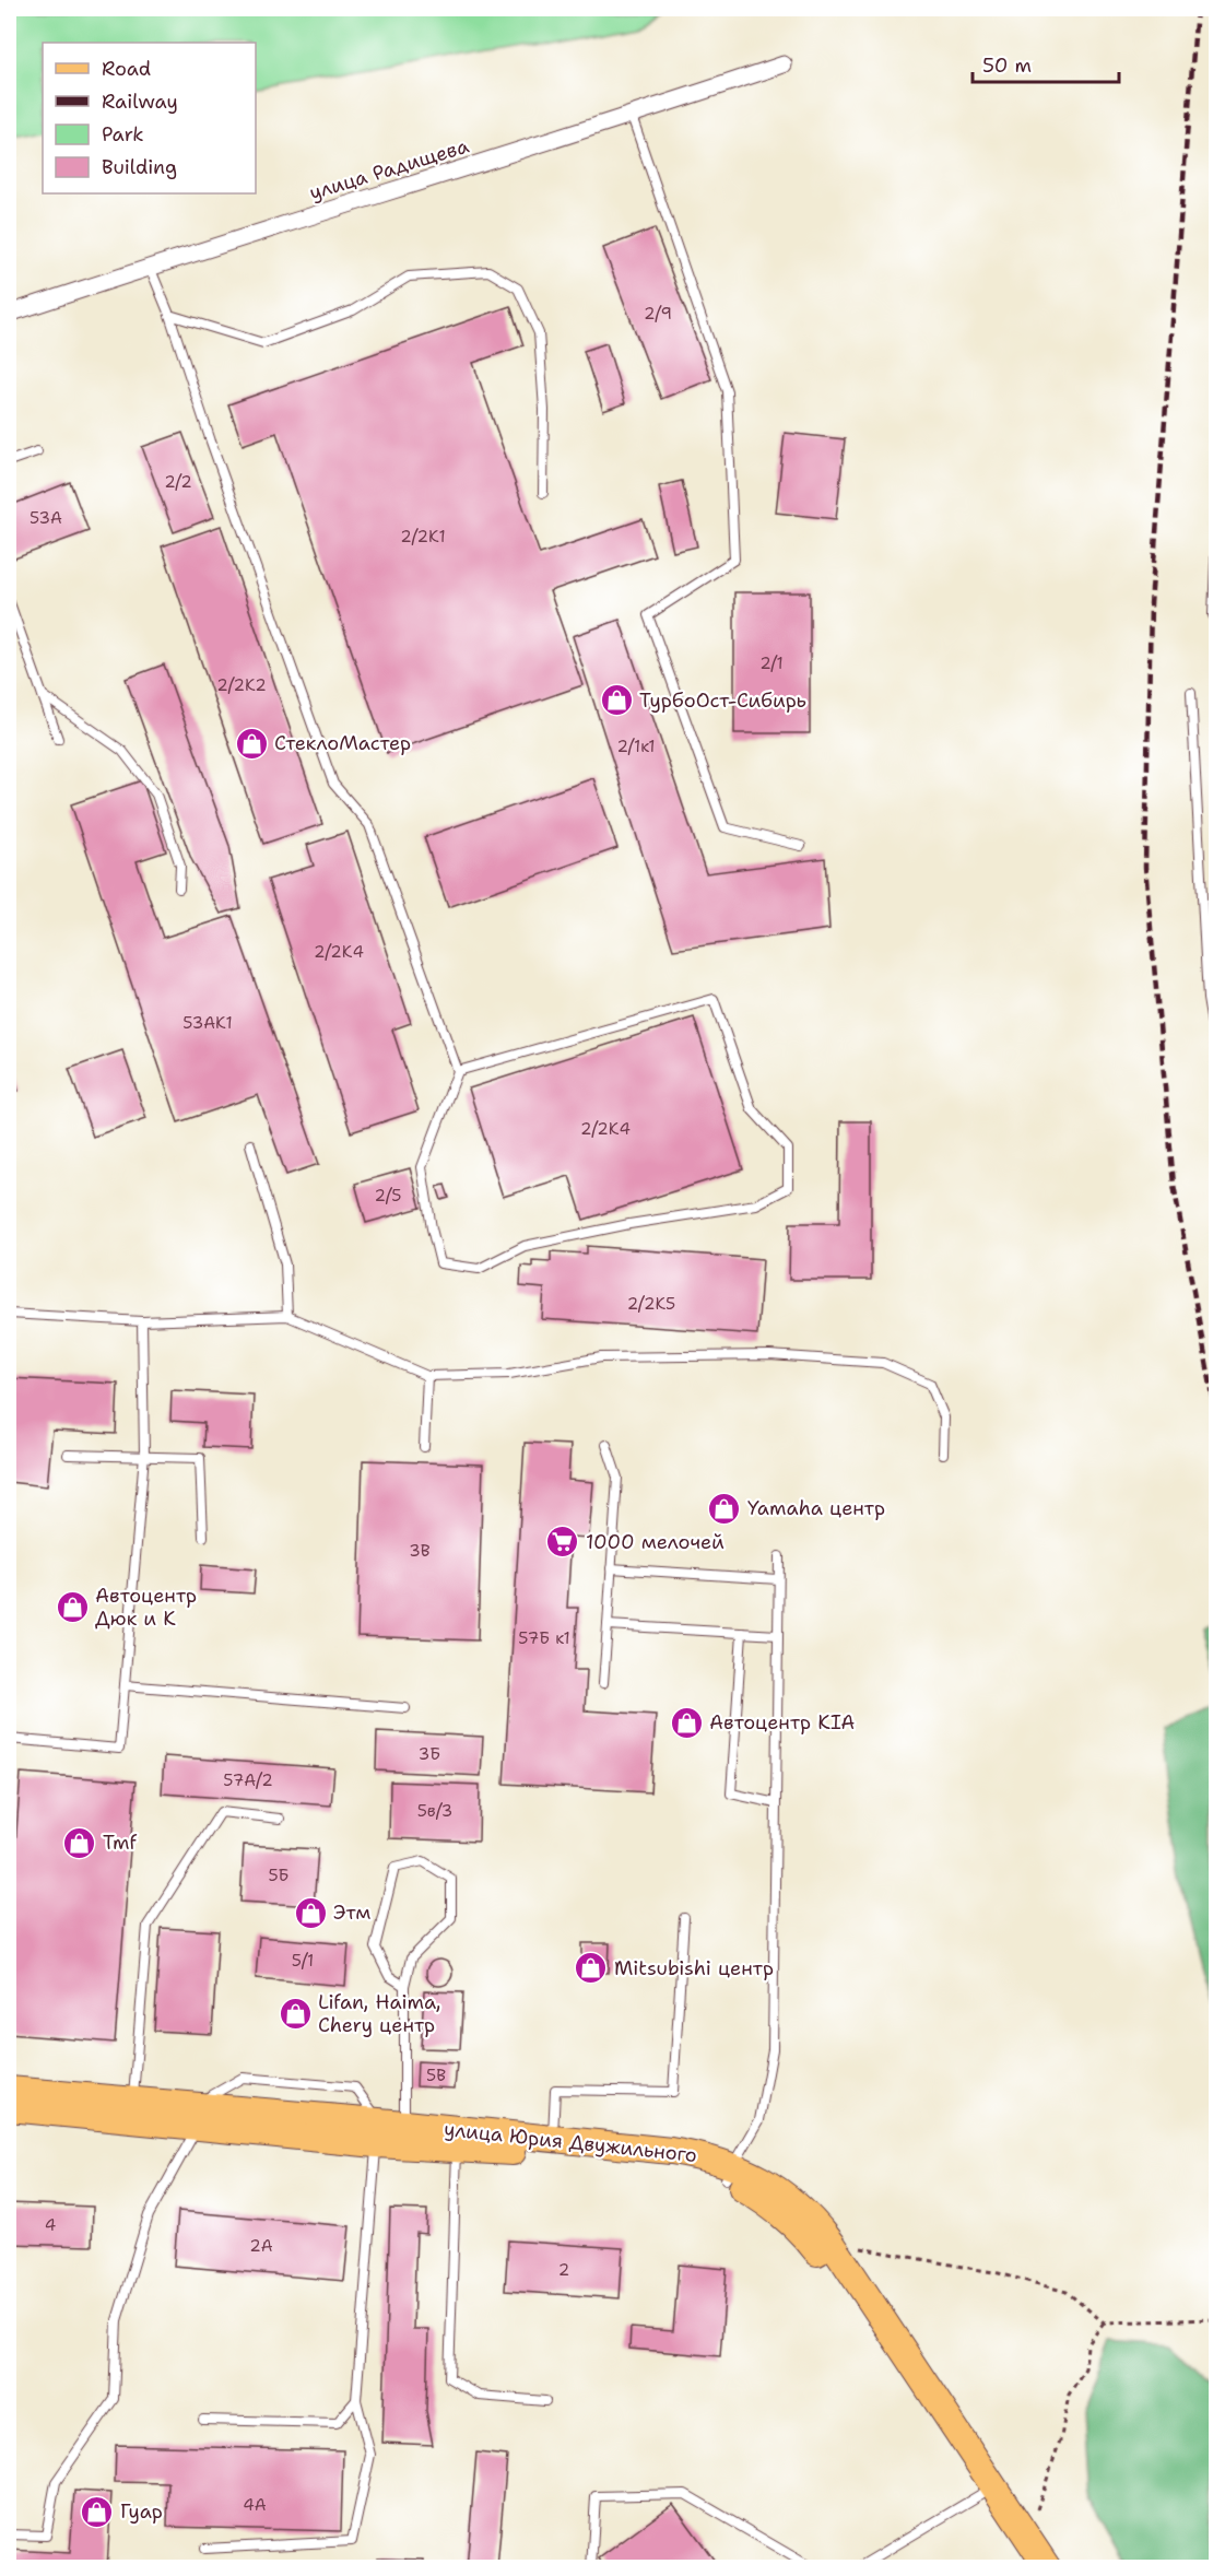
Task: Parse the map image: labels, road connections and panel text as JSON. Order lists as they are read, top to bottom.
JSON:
{
  "streets": {
    "main road": ["улица Юрия Двужильного"],
    "street": ["улица Радищева"]
  },
  "places": {
    "shop": [
      "ТурбоОст-Сибирь",
      "СтеклоМастер",
      "Yamaha центр",
      "Автоцентр Дюк и К",
      "Автоцентр KIA",
      "Tmf",
      "Этм",
      "Mitsubishi центр",
      "Lifan, Haima, Chery центр",
      "Гуар"
    ],
    "supermarket": ["1000 мелочей"]
  },
  "house_numbers": [
    "2/9",
    "2/2",
    "53А",
    "2/2К1",
    "2/1",
    "2/2К2",
    "2/1к1",
    "2/2К4",
    "53АК1",
    "2/2К4",
    "2/5",
    "2/2К5",
    "3В",
    "57Б к1",
    "3Б",
    "57А/2",
    "5в/3",
    "5Б",
    "5/1",
    "5В",
    "4",
    "2А",
    "2",
    "4А"
  ],
  "legend": [
    "Road",
    "Railway",
    "Park",
    "Building"
  ],
  "scale_bar": "50 m"
}
